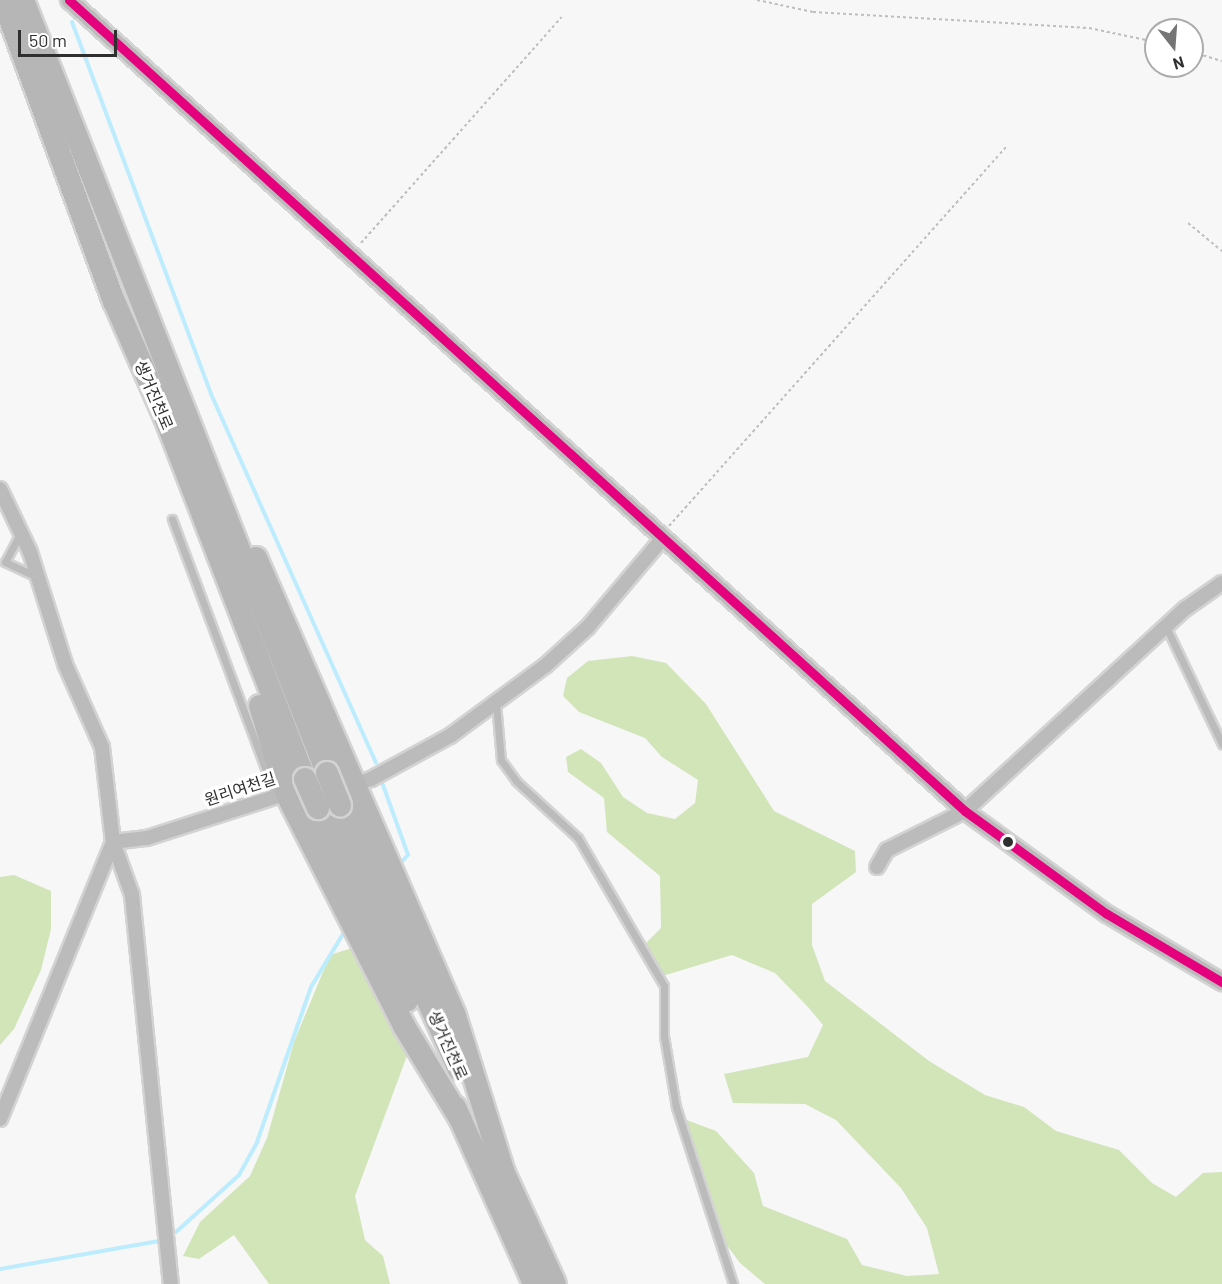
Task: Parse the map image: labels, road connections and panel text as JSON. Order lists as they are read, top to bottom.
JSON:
{
  "streets": {
    "highway": ["생거진천로"],
    "street": ["원리여천길"]
  },
  "crossings": [
    ["생거진천로", "원리여천길"]
  ],
  "scale_bar": "50 m",
  "north": "bottom"
}
